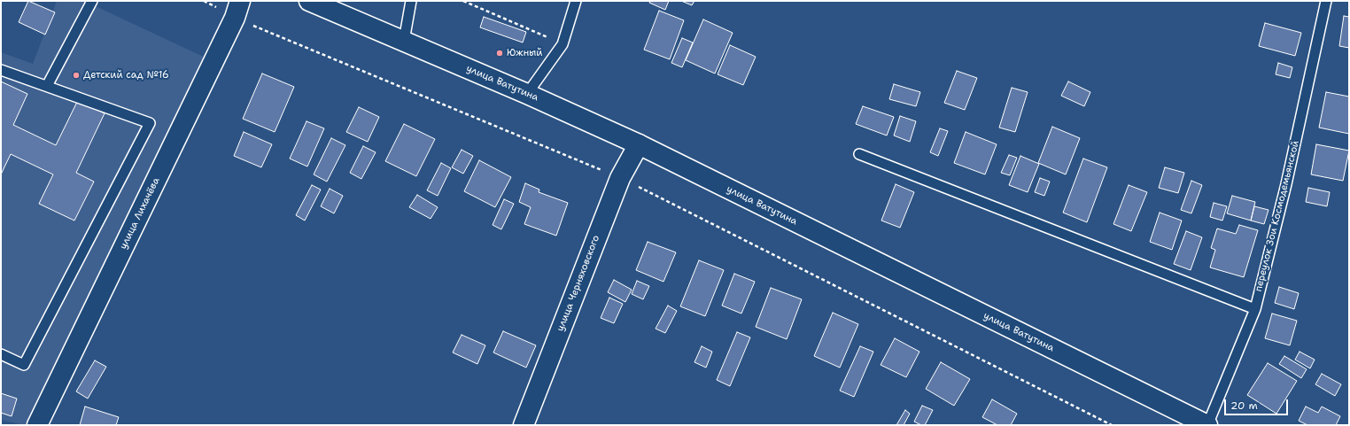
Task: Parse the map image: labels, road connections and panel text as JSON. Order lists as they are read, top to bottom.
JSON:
{
  "streets": {
    "main road": ["улица Ватутина", "улица Лихачёва", "улица Черняховского"],
    "lane": ["переулок Зои Космодемьянской"]
  },
  "crossings": [
    ["улица Ватутина", "переулок Зои Космодемьянской"],
    ["улица Ватутина", "улица Черняховского"]
  ],
  "places": ["Южный", "Детский сад №16"],
  "scale_bar": "20 m"
}
